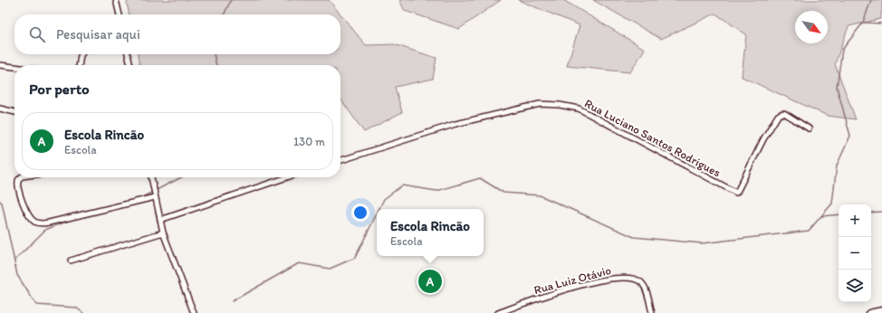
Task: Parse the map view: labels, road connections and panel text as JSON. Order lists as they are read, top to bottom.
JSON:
{
  "streets": {
    "street": ["Rua Luciano Santos Rodrigues", "Rua Luiz Otávio"]
  },
  "north": "bottom right",
  "page": {
    "search": "Pesquisar aqui",
    "heading": "Por perto",
    "list": [
      {
        "mark": "A",
        "name": "Escola Rincão",
        "note": "Escola",
        "value": "130 m"
      }
    ],
    "map_buttons": ["+", "−"],
    "popup": ["Escola Rincão", "Escola"],
    "pins": "A"
  }
}
